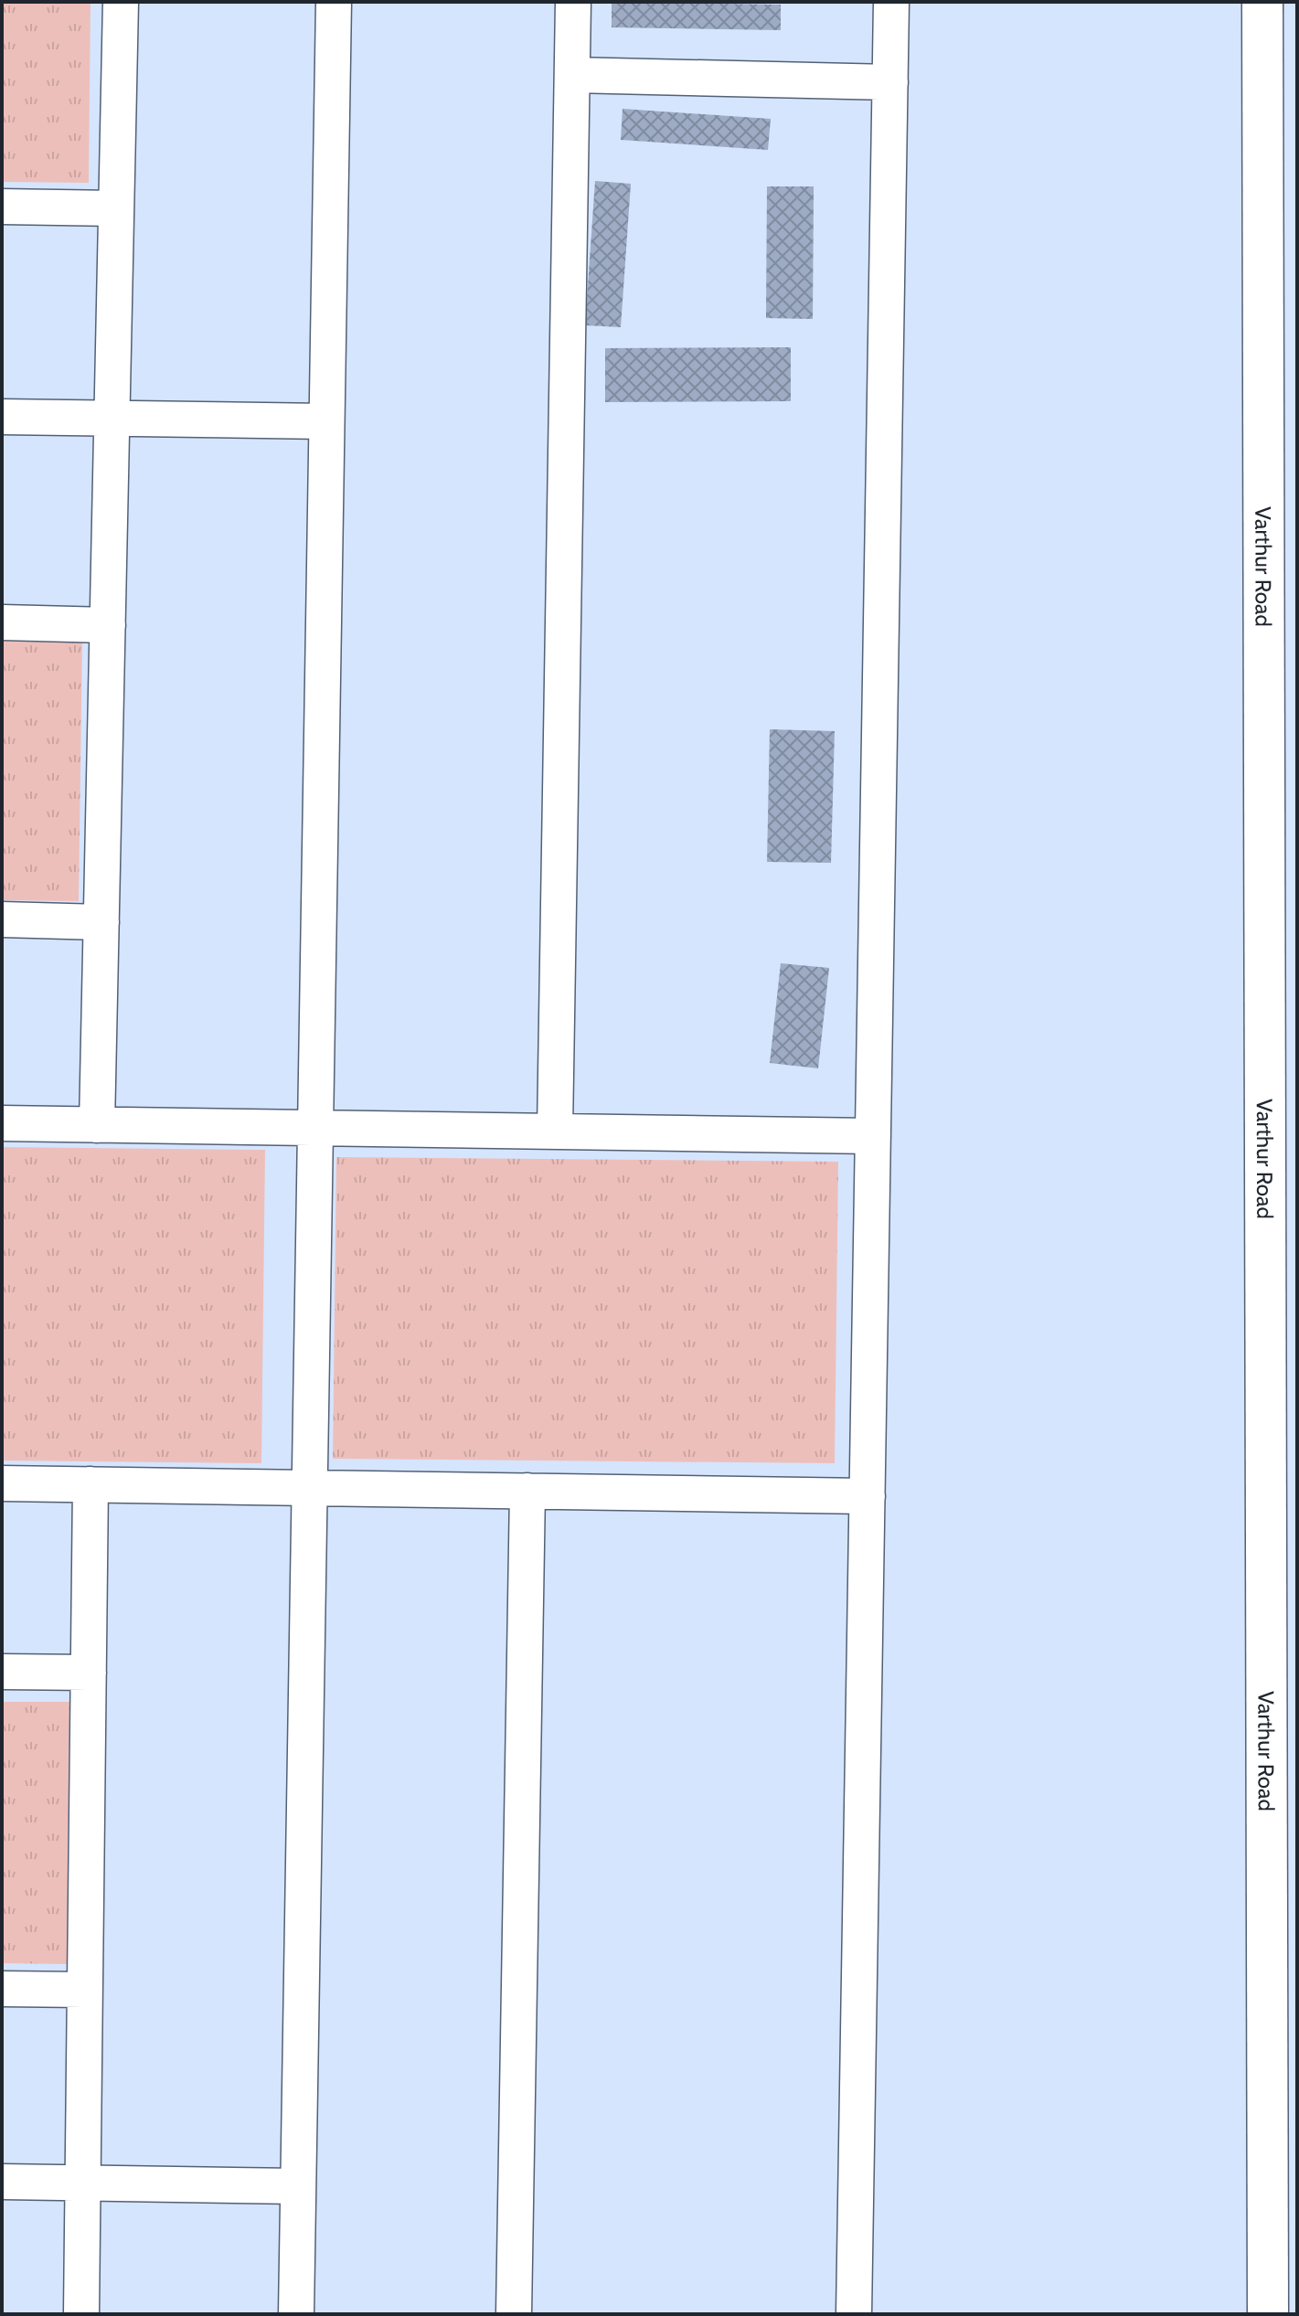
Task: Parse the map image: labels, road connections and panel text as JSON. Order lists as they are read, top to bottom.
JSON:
{
  "streets": {
    "main road": ["Varthur Road"]
  }
}
